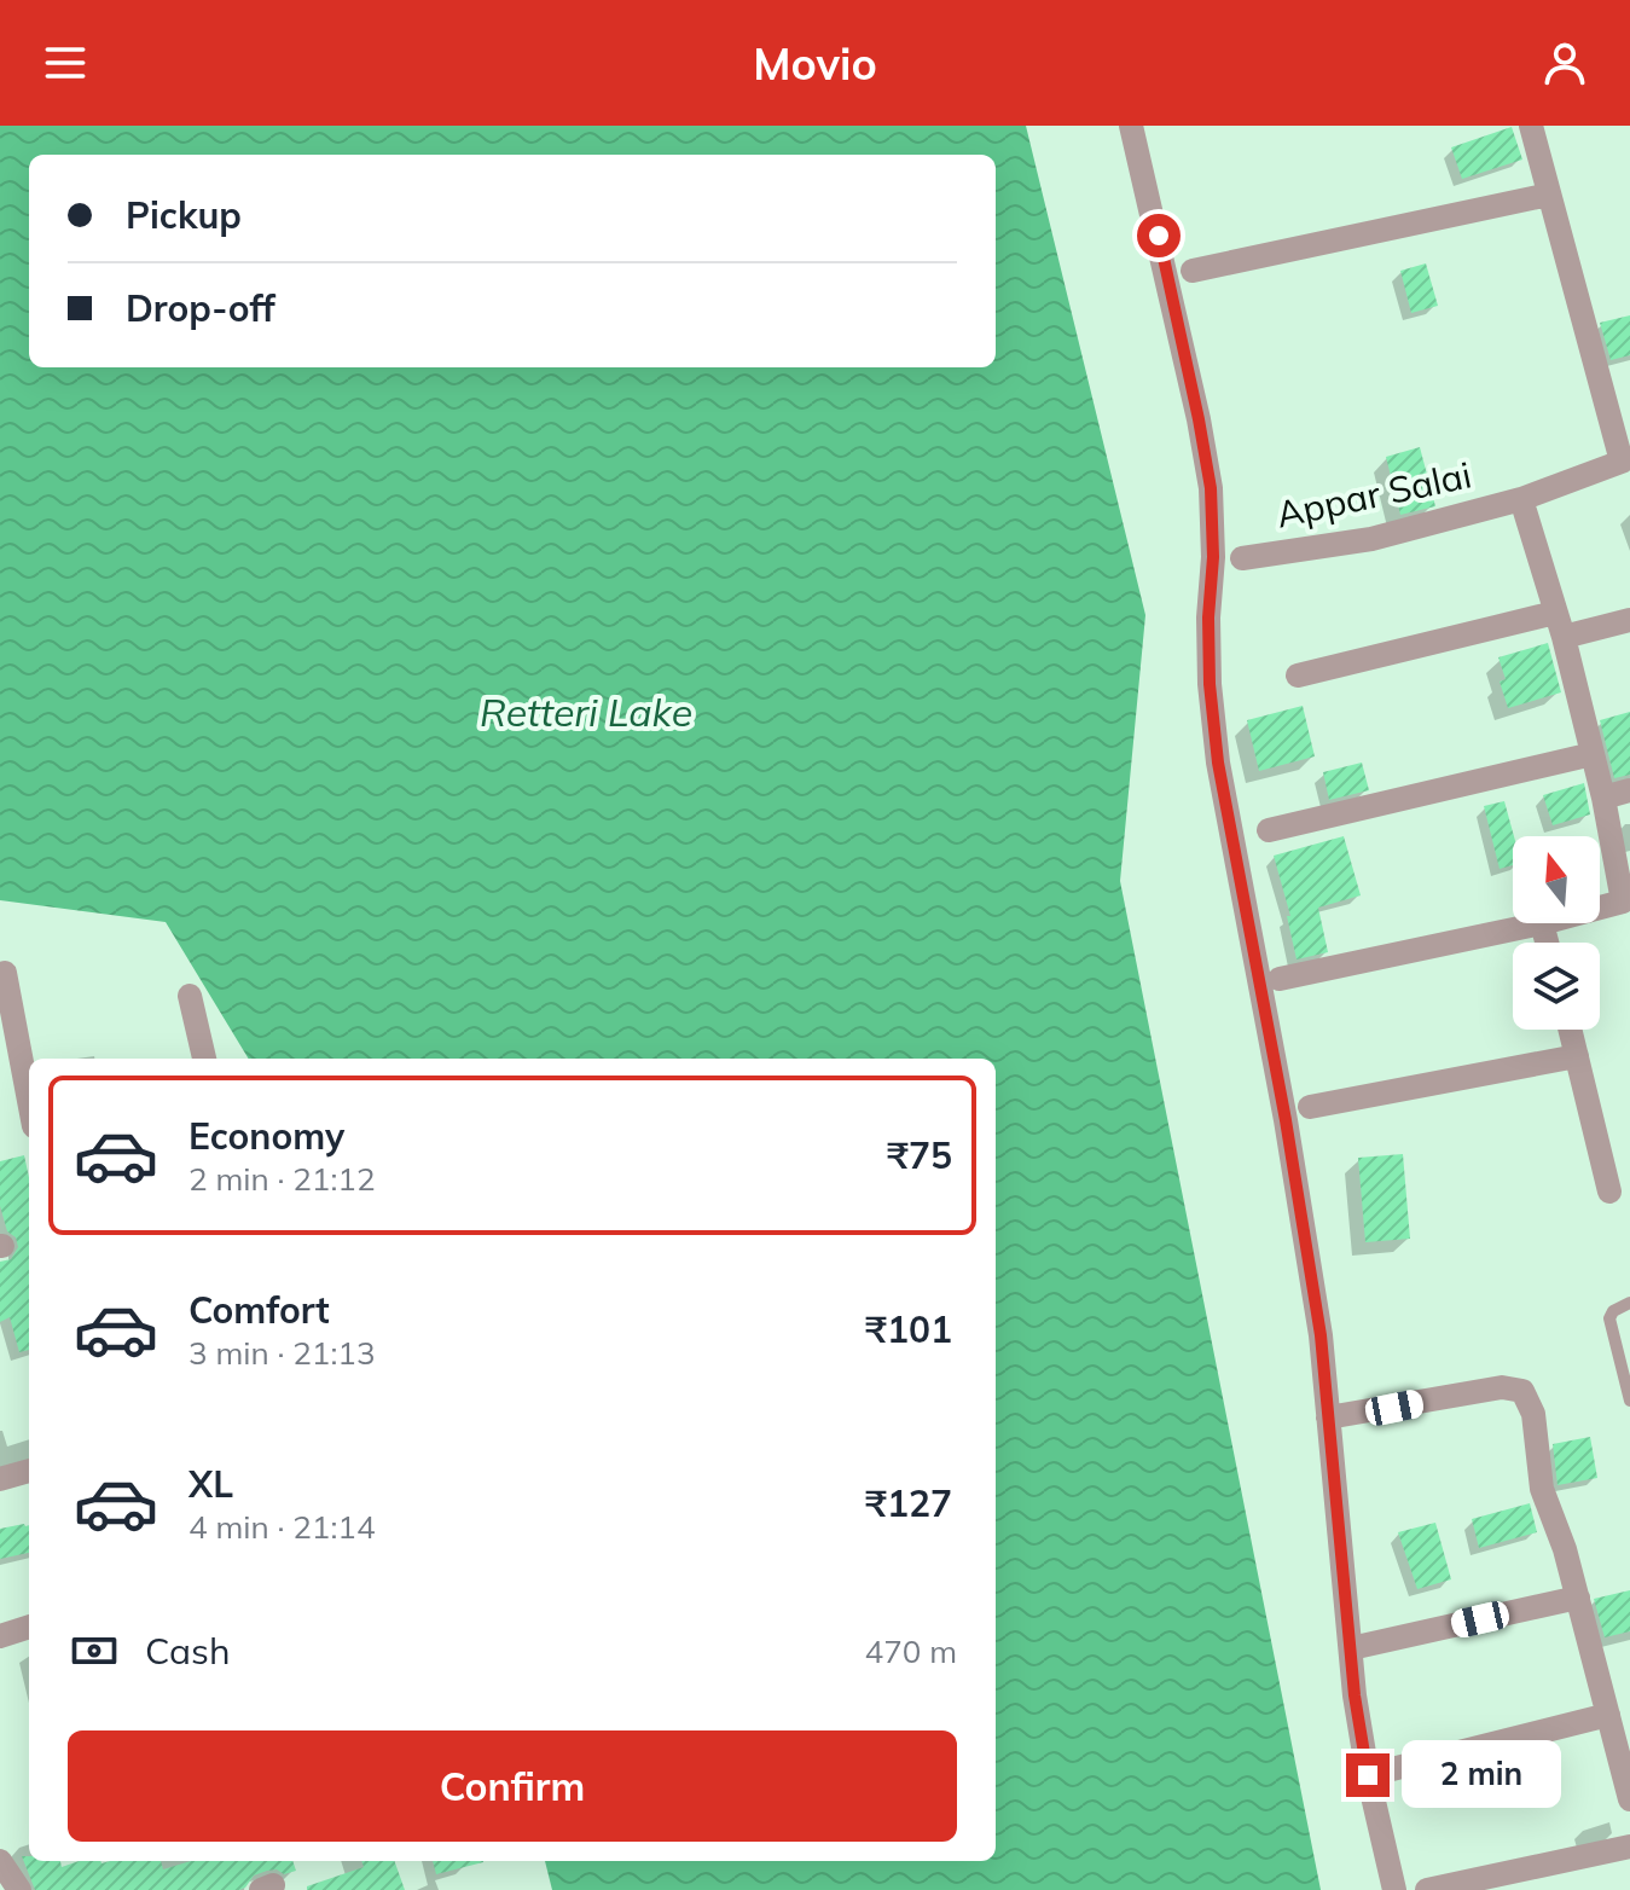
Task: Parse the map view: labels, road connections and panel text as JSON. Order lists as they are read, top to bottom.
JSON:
{
  "streets": {
    "street": ["Appar Salai"]
  },
  "water": ["Retteri Lake"],
  "north": "top",
  "page": {
    "header": "Movio",
    "banner": ["Pickup", "Drop-off"],
    "list": [
      {
        "name": "Economy",
        "note": "2 min · 21:12",
        "value": "₹75"
      },
      {
        "name": "Comfort",
        "note": "3 min · 21:13",
        "value": "₹101"
      },
      {
        "name": "XL",
        "note": "4 min · 21:14",
        "value": "₹127"
      }
    ],
    "pay": ["Cash", "470 m"],
    "buttons": "Confirm",
    "bubble": "2 min"
  }
}
